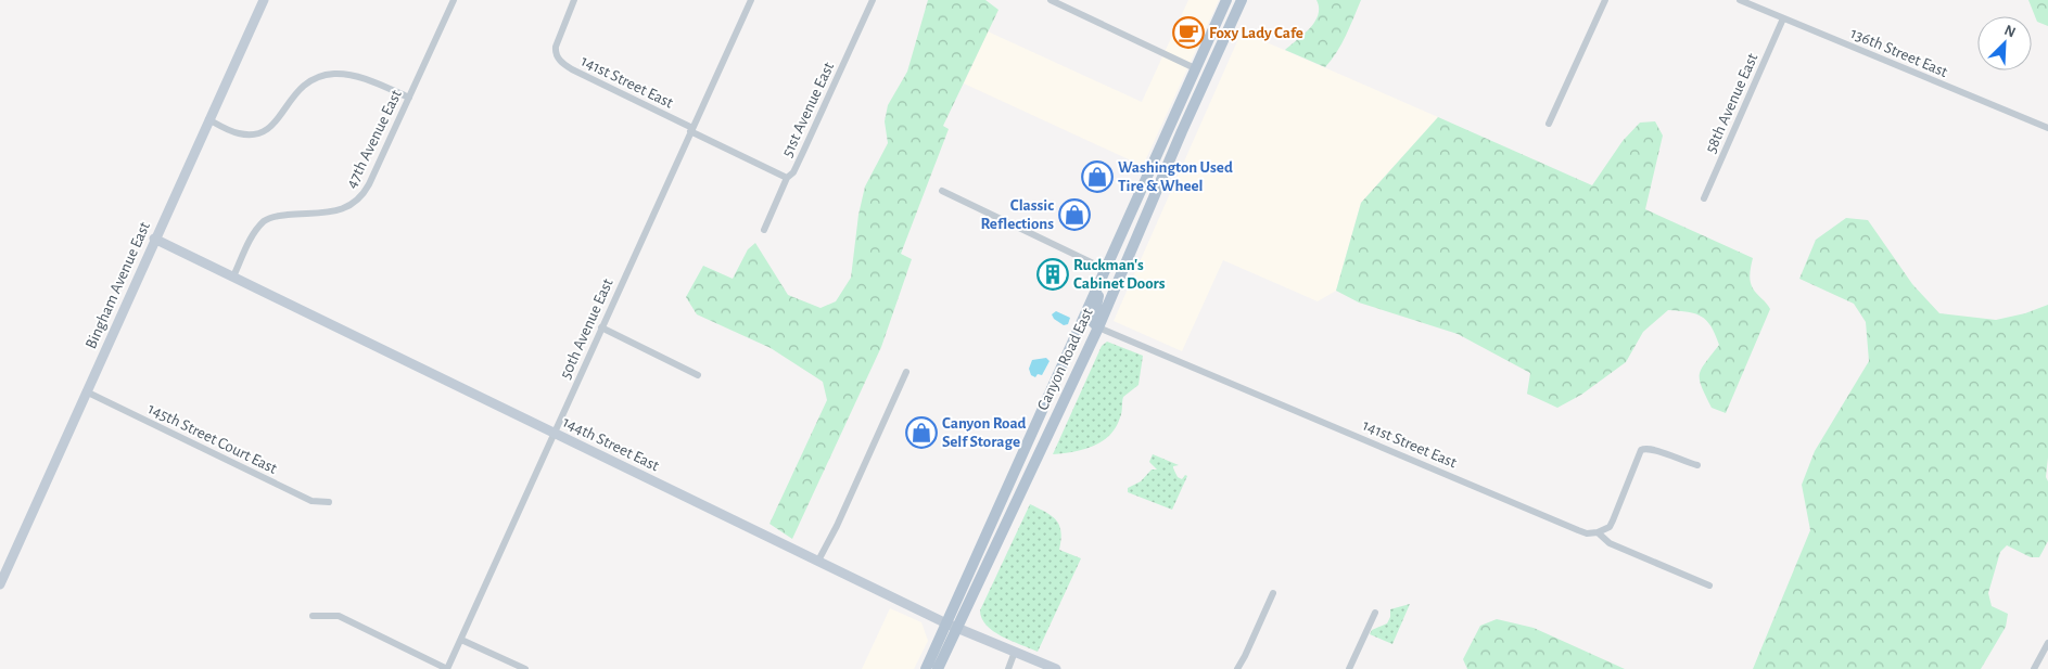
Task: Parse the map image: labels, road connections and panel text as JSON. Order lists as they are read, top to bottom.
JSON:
{
  "streets": {
    "main road": ["Canyon Road East"],
    "street": [
      "136th Street East",
      "141st Street East",
      "58th Avenue East",
      "51st Avenue East",
      "47th Avenue East",
      "Bingham Avenue East",
      "50th Avenue East",
      "145th Street Court East",
      "144th Street East"
    ]
  },
  "crossings": [
    ["136th Street East", "58th Avenue East"],
    ["141st Street East", "51st Avenue East"],
    ["141st Street East", "50th Avenue East"],
    ["141st Street East", "Canyon Road East"],
    ["47th Avenue East", "144th Street East"],
    ["Bingham Avenue East", "145th Street Court East"],
    ["Bingham Avenue East", "144th Street East"],
    ["50th Avenue East", "144th Street East"],
    ["Canyon Road East", "144th Street East"]
  ],
  "places": {
    "cafe": ["Foxy Lady Cafe"],
    "shop": ["Washington Used Tire & Wheel", "Classic Reflections", "Canyon Road Self Storage"],
    "building": ["Ruckman's Cabinet Doors"]
  },
  "north": "top right"
}
